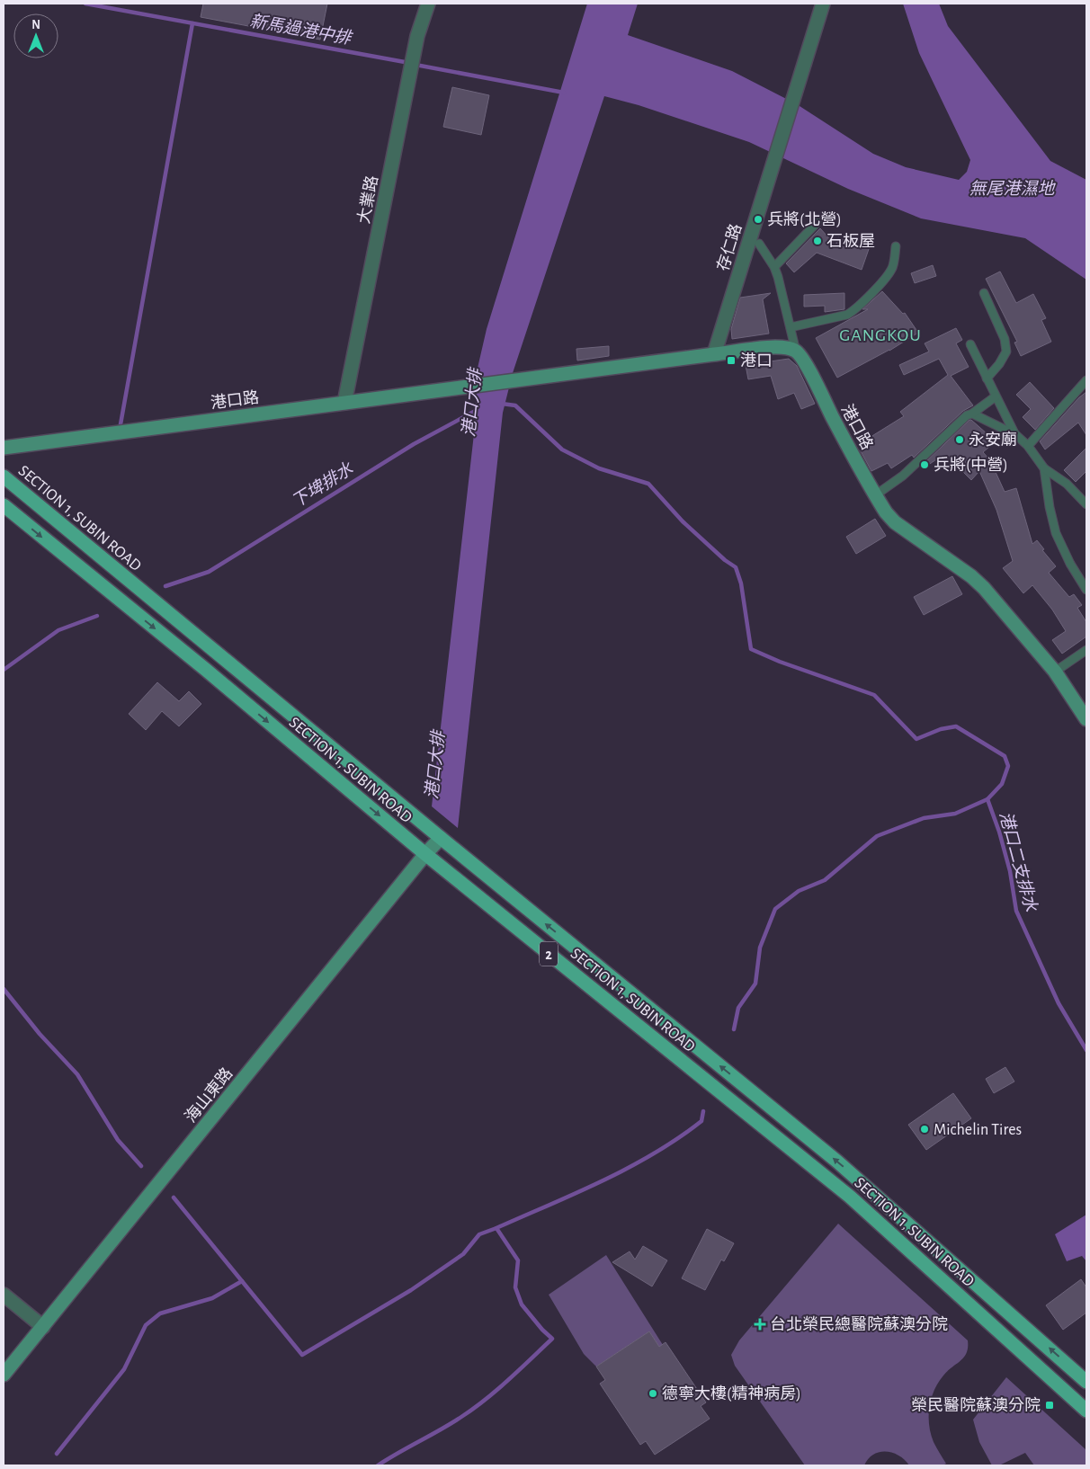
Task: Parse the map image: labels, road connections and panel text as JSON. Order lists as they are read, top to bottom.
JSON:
{
  "streets": {
    "main road": ["SECTION 1, SUBIN ROAD", "2"],
    "street": [
      "大業路",
      "存仁路",
      "港口路",
      "海山東路"
    ]
  },
  "crossings": [
    ["大業路", "港口路"],
    ["存仁路", "港口路"],
    ["SECTION 1, SUBIN ROAD", "海山東路"]
  ],
  "districts": ["GANGKOU"],
  "water": [
    "新馬過港中排",
    "無尾港濕地",
    "港口大排",
    "下埤排水",
    "港口二支排水"
  ],
  "places": {
    "other": [
      "兵將(北營)",
      "石板屋",
      "永安廟",
      "兵將(中營)",
      "Michelin Tires",
      "德寧大樓(精神病房)"
    ],
    "transit": ["港口", "榮民醫院蘇澳分院"],
    "health": ["台北榮民總醫院蘇澳分院"]
  },
  "north": "top"
}
